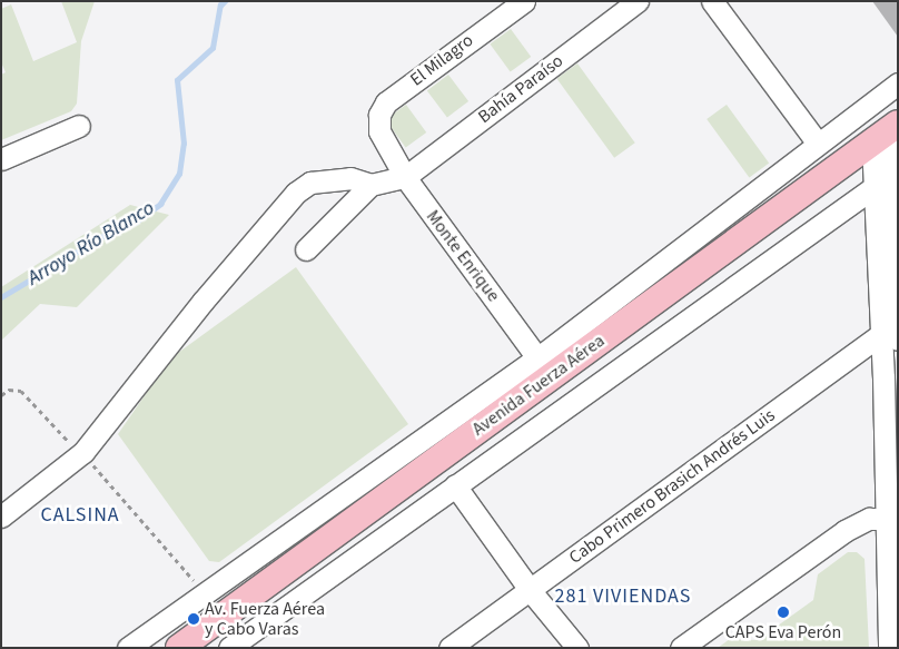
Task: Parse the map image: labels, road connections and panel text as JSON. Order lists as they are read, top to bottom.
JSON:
{
  "streets": {
    "main road": ["Avenida Fuerza Aérea"],
    "street": [
      "El Milagro",
      "Bahía Paraíso",
      "Monte Enrique",
      "Cabo Primero Brasich Andrés Luis"
    ]
  },
  "crossings": [
    ["El Milagro", "Monte Enrique"],
    ["Bahía Paraíso", "Monte Enrique"],
    ["Monte Enrique", "Avenida Fuerza Aérea"]
  ],
  "districts": ["CALSINA", "281 VIVIENDAS"],
  "water": ["Arroyo Río Blanco"],
  "places": ["CAPS Eva Perón", "Av. Fuerza Aérea y Cabo Varas"]
}
